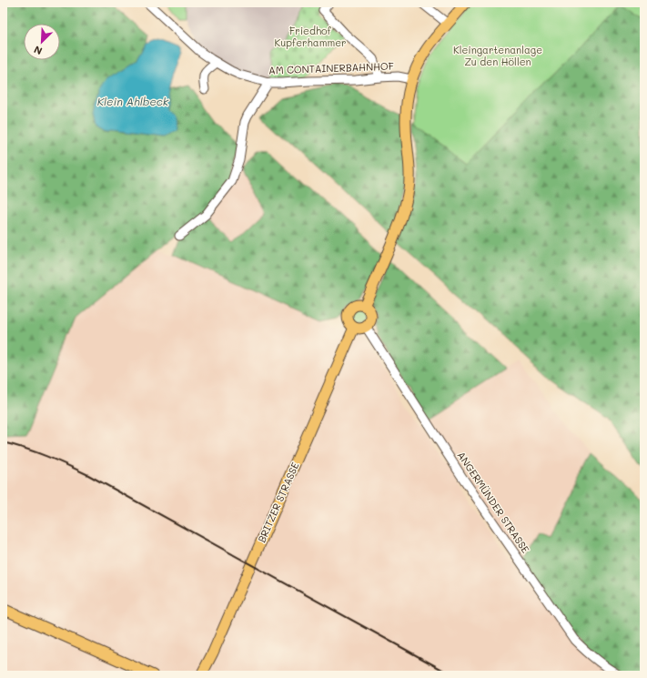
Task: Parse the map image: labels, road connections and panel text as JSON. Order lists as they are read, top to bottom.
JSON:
{
  "streets": {
    "main road": ["BRITZER STRASSE"],
    "street": ["AM CONTAINERBAHNHOF", "ANGERMÜNDER STRASSE"]
  },
  "crossings": [
    ["BRITZER STRASSE", "ANGERMÜNDER STRASSE"]
  ],
  "water": ["Klein Ahlbeck"],
  "parks": ["Friedhof Kupferhammer", "Kleingartenanlage Zu den Höllen"],
  "north": "bottom left"
}
